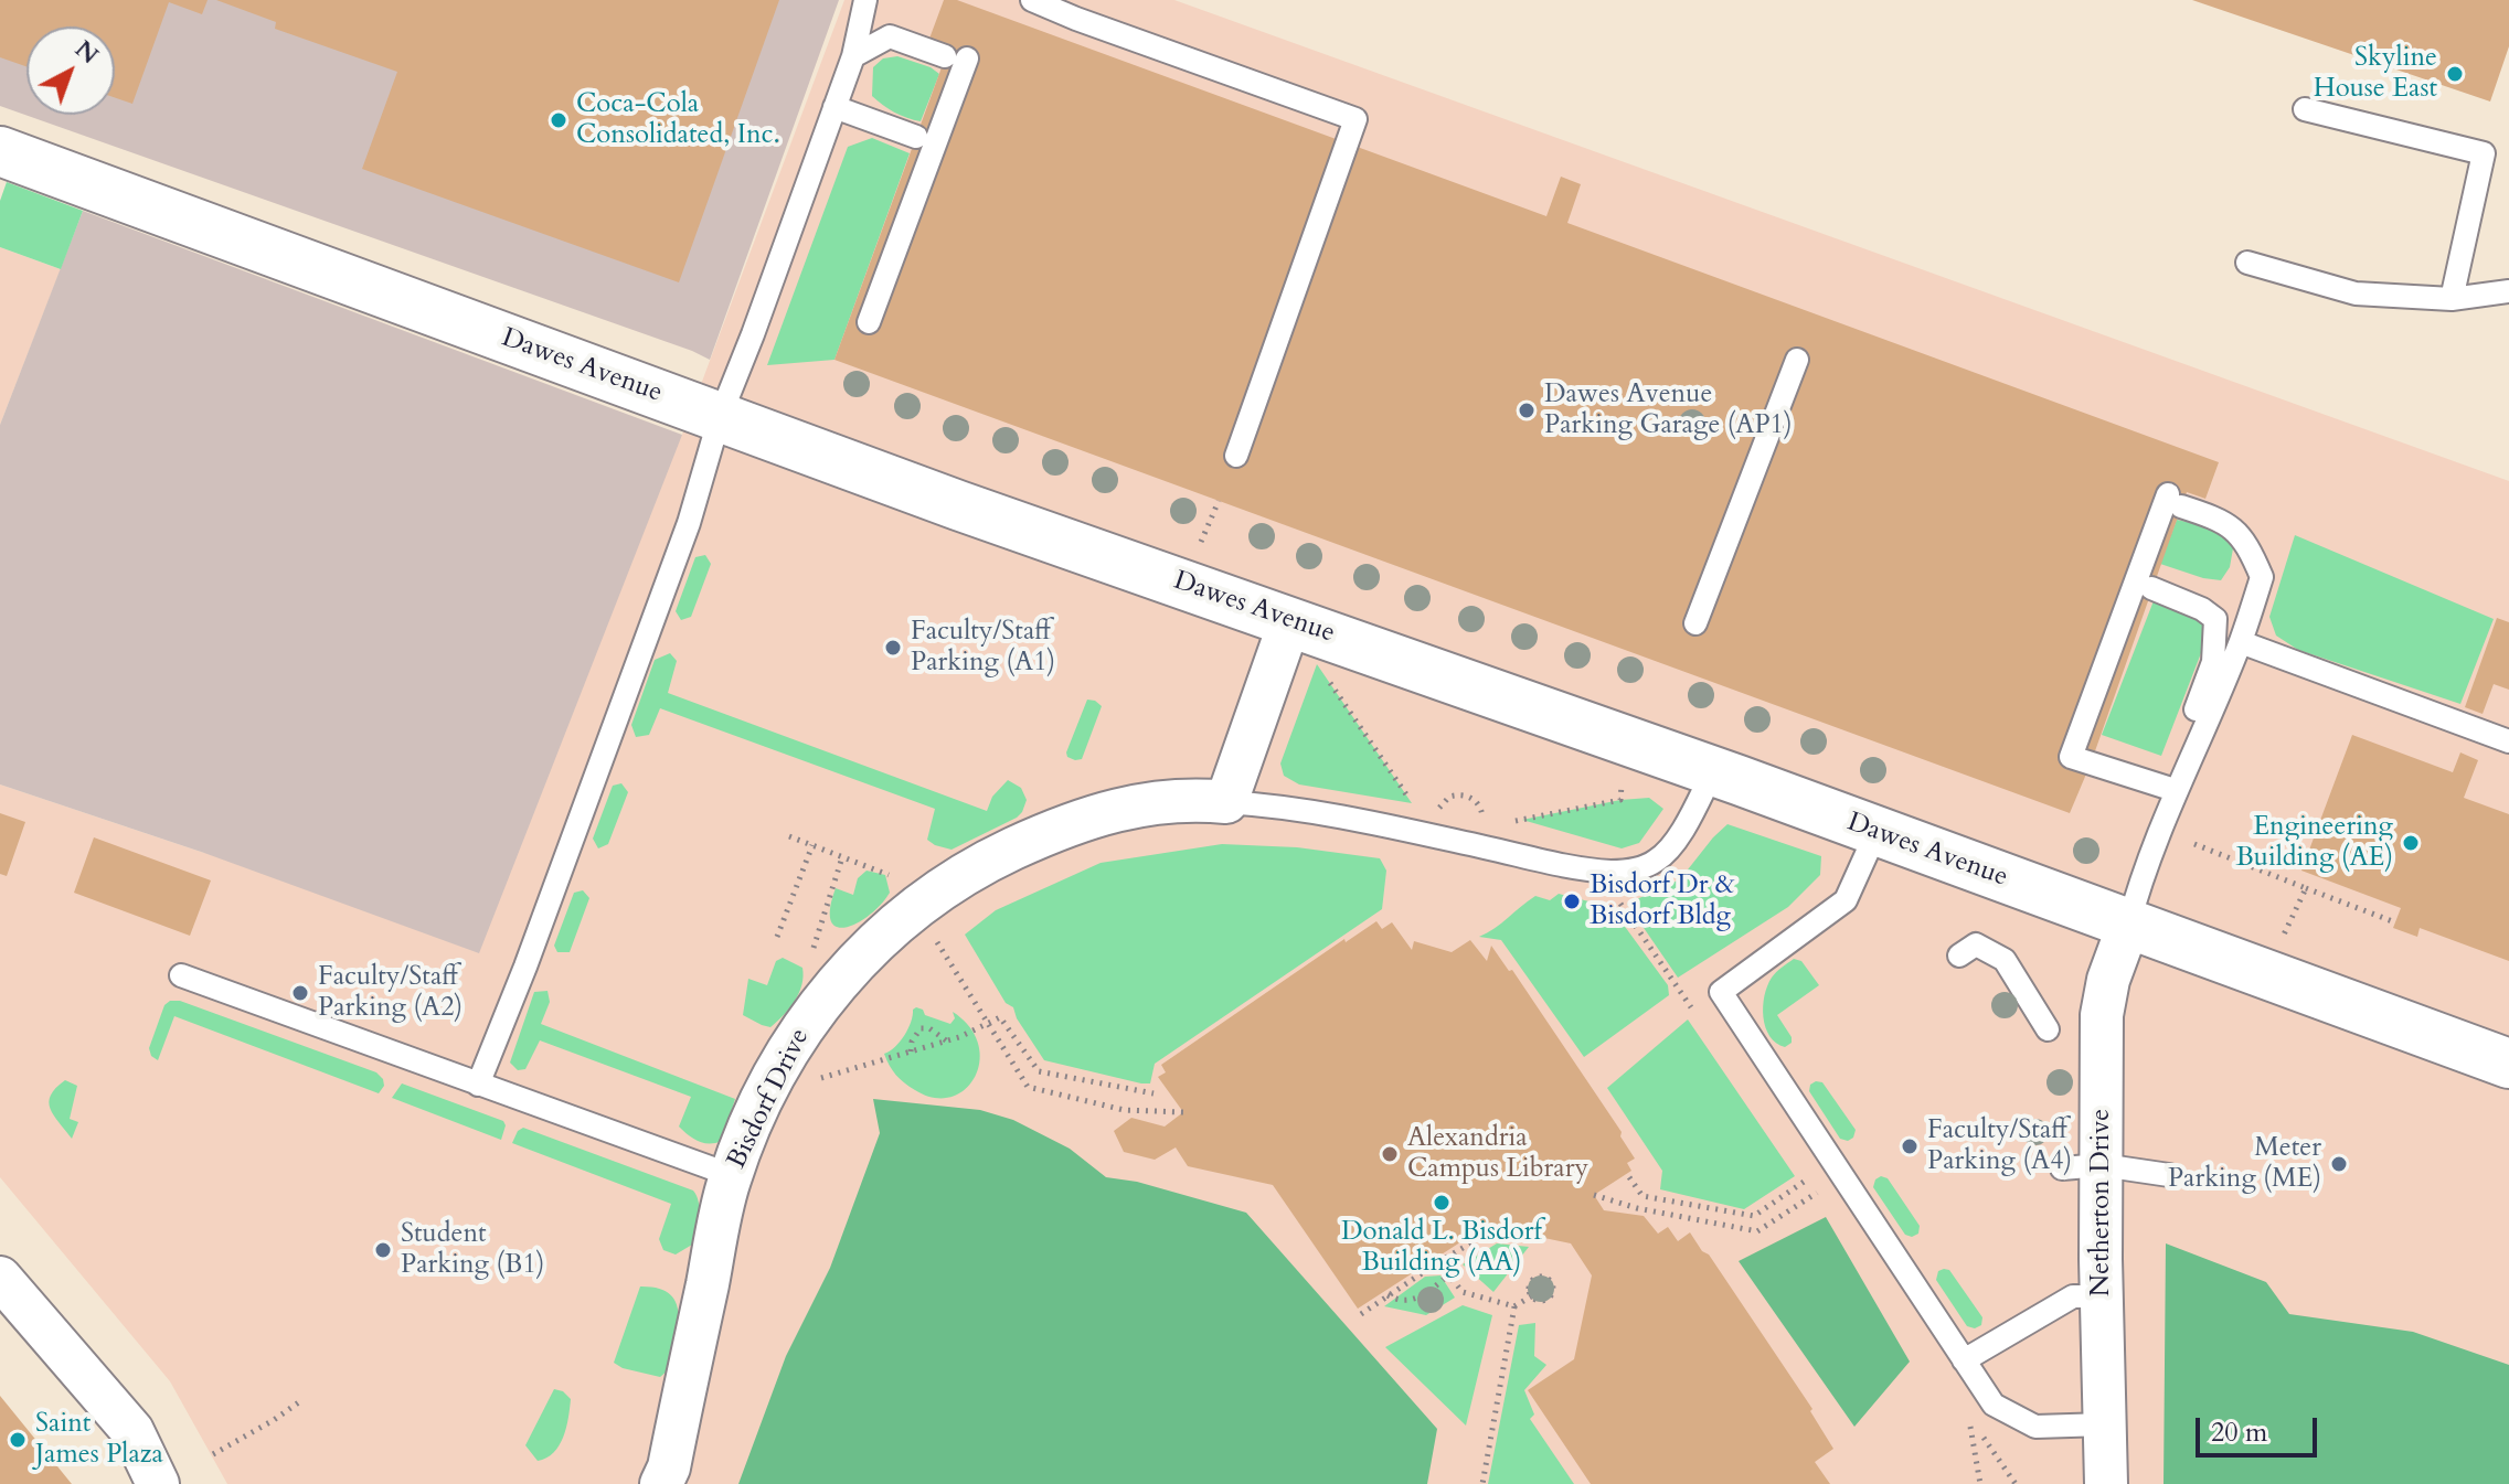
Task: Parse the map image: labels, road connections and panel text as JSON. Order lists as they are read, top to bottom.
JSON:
{
  "streets": {
    "street": ["Dawes Avenue", "Bisdorf Drive", "Netherton Drive"]
  },
  "crossings": [
    ["Dawes Avenue", "Netherton Drive"]
  ],
  "places": [
    "Skyline House East",
    "Coca-Cola Consolidated, Inc.",
    "Dawes Avenue Parking Garage (AP1)",
    "Faculty/Staff Parking (A1)",
    "Engineering Building (AE)",
    "Bisdorf Dr & Bisdorf Bldg",
    "Faculty/Staff Parking (A2)",
    "Faculty/Staff Parking (A4)",
    "Alexandria Campus Library",
    "Meter Parking (ME)",
    "Donald L. Bisdorf Building (AA)",
    "Student Parking (B1)",
    "Saint James Plaza"
  ],
  "scale_bar": "20 m",
  "north": "top right"
}
